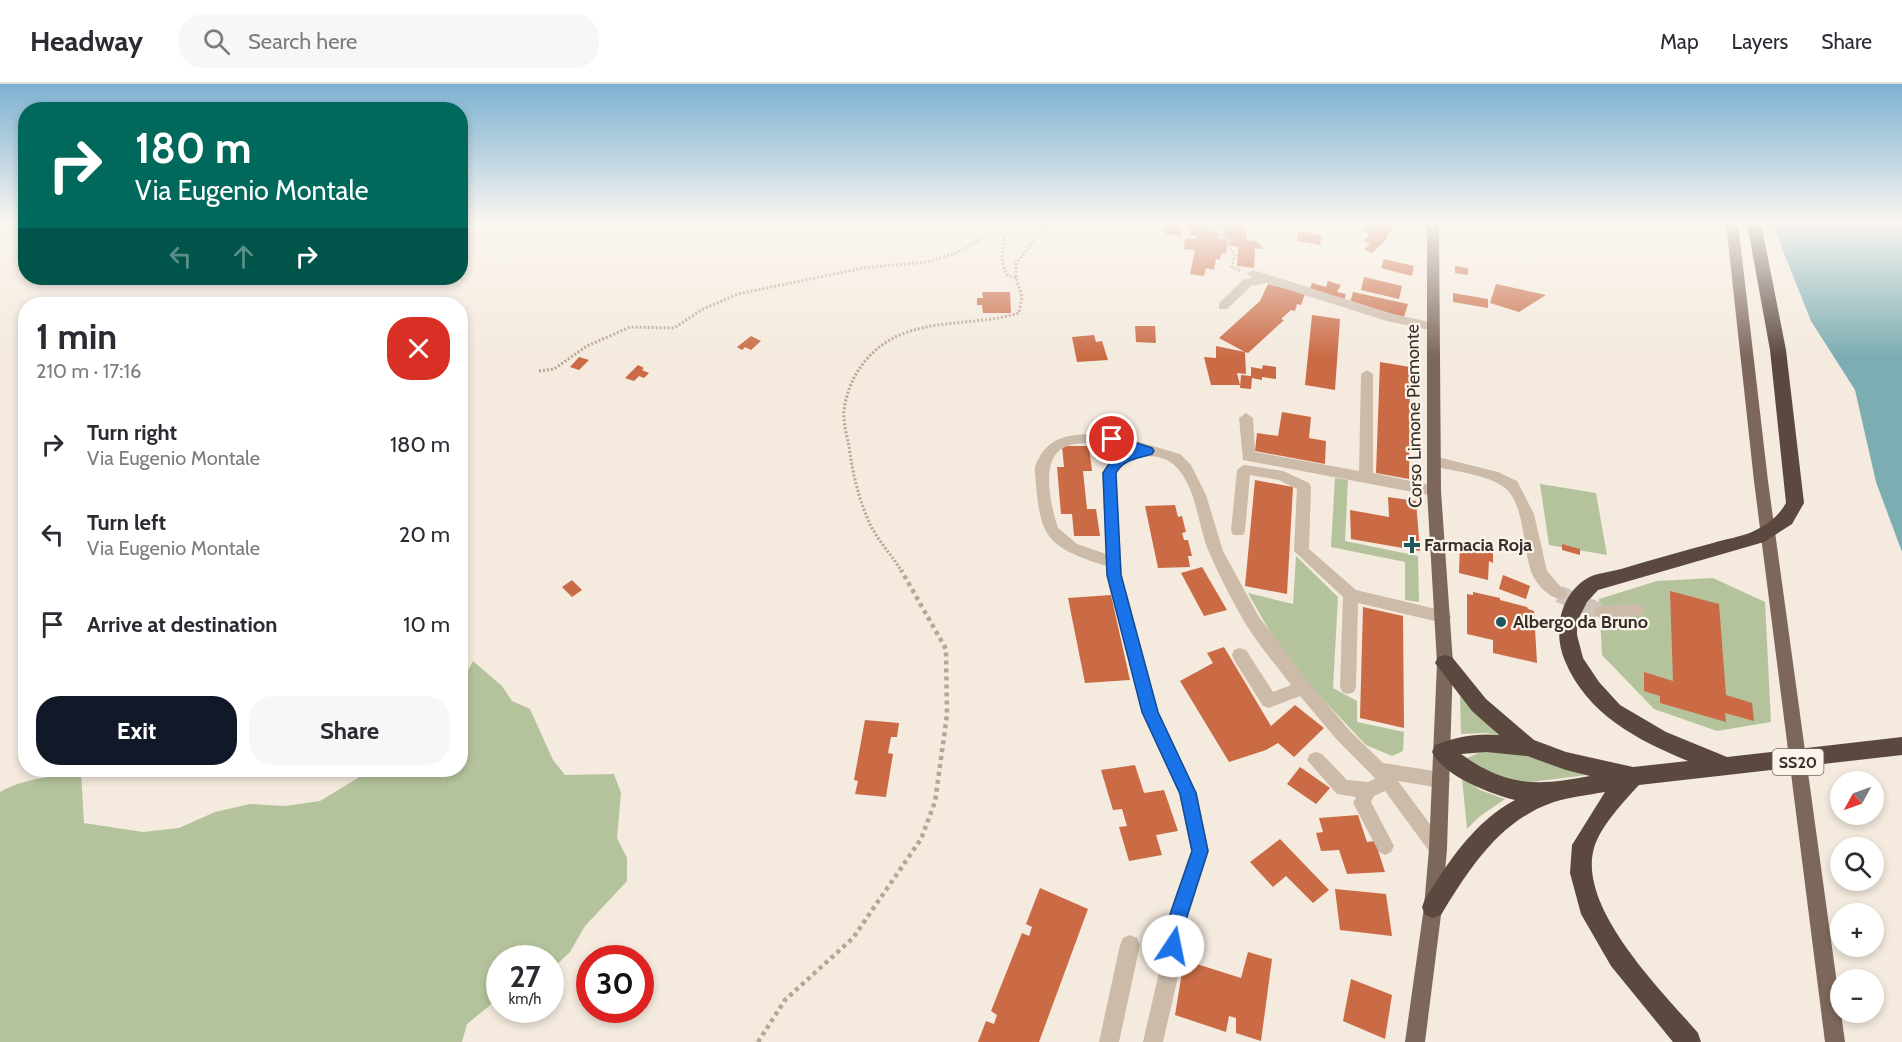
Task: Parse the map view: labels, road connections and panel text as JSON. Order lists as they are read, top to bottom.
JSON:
{
  "streets": {
    "main road": ["Corso Limone Piemonte", "SS20"]
  },
  "places": {
    "health": ["Farmacia Roja"],
    "other": ["Albergo da Bruno"]
  },
  "north": "bottom left",
  "page": {
    "header": "Headway",
    "search": "Search here",
    "nav": ["Map", "Layers", "Share"],
    "turn": ["180 m", "Via Eugenio Montale"],
    "heading": ["1 min", "210 m · 17:16"],
    "list": [
      {
        "name": "Turn right",
        "note": "Via Eugenio Montale",
        "value": "180 m"
      },
      {
        "name": "Turn left",
        "note": "Via Eugenio Montale",
        "value": "20 m"
      },
      {
        "name": "Arrive at destination",
        "value": "10 m"
      }
    ],
    "buttons": ["Exit", "Share"],
    "map_buttons": ["+", "−"],
    "speed": "27 km/h",
    "limit": "30"
  }
}
